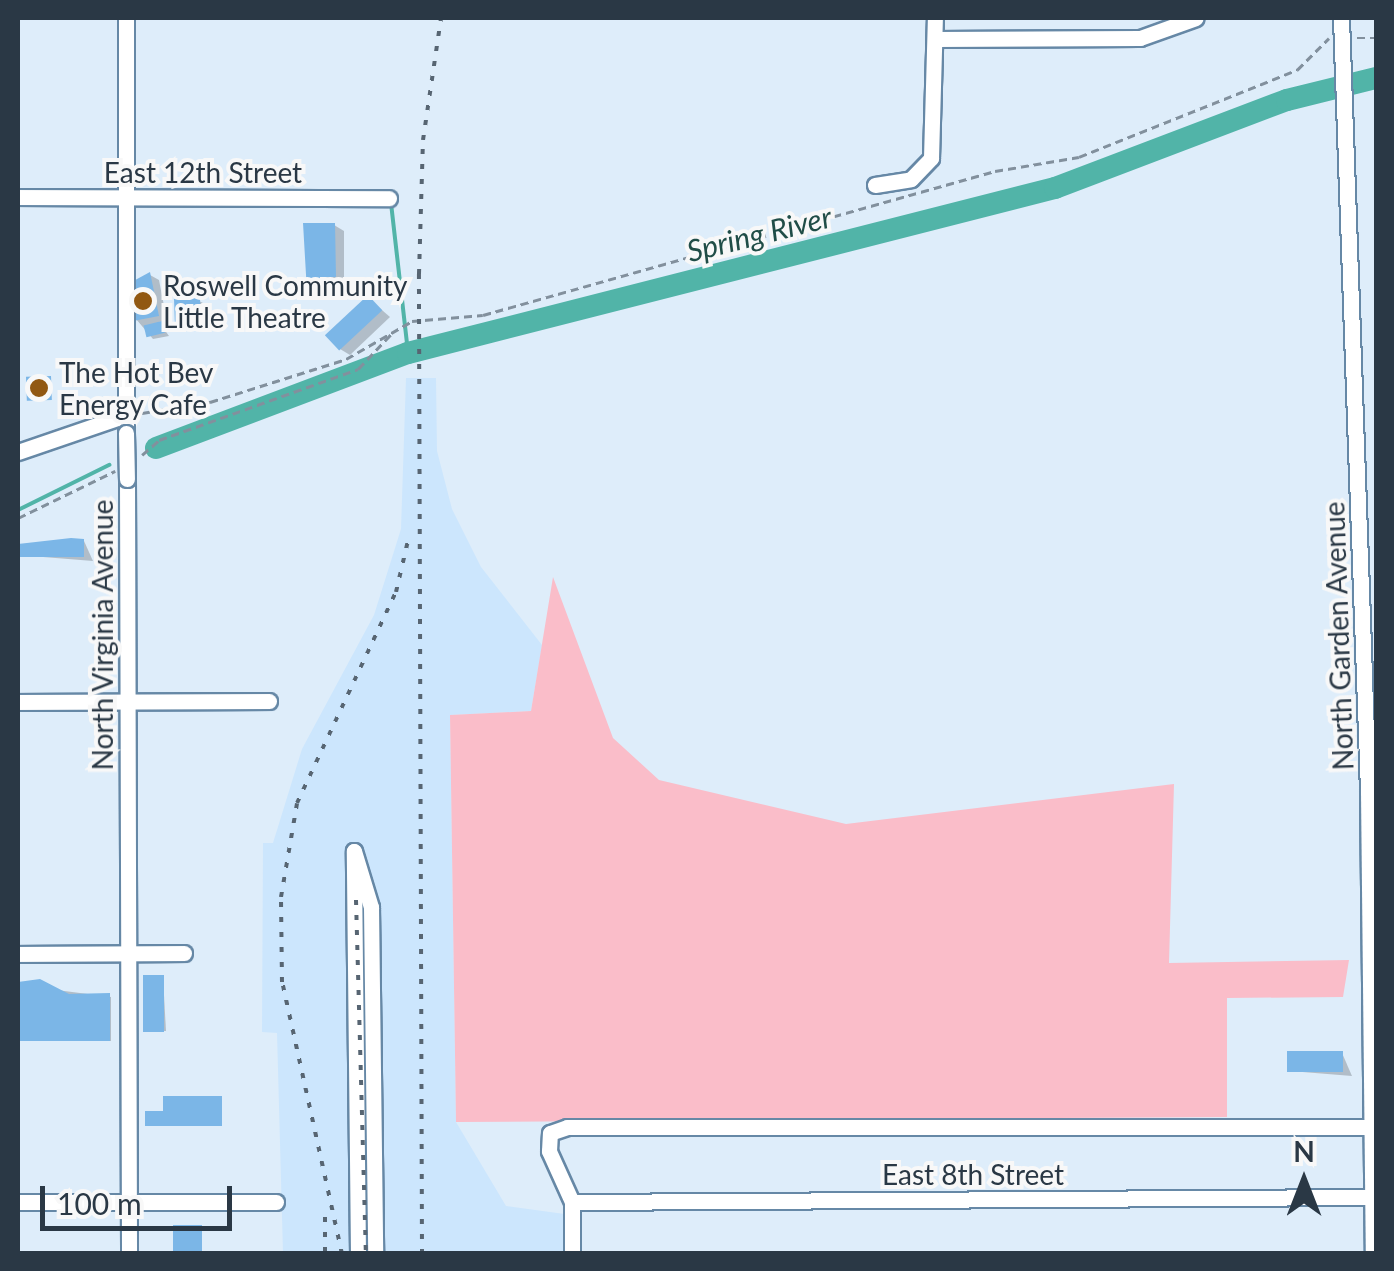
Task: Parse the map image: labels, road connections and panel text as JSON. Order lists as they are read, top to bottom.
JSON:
{
  "streets": {
    "street": [
      "East 12th Street",
      "North Virginia Avenue",
      "North Garden Avenue",
      "East 8th Street"
    ]
  },
  "crossings": [
    ["East 12th Street", "North Virginia Avenue"],
    ["North Garden Avenue", "East 8th Street"]
  ],
  "water": ["Spring River"],
  "places": ["Roswell Community Little Theatre", "The Hot Bev Energy Cafe"],
  "scale_bar": "100 m",
  "north": "top"
}
